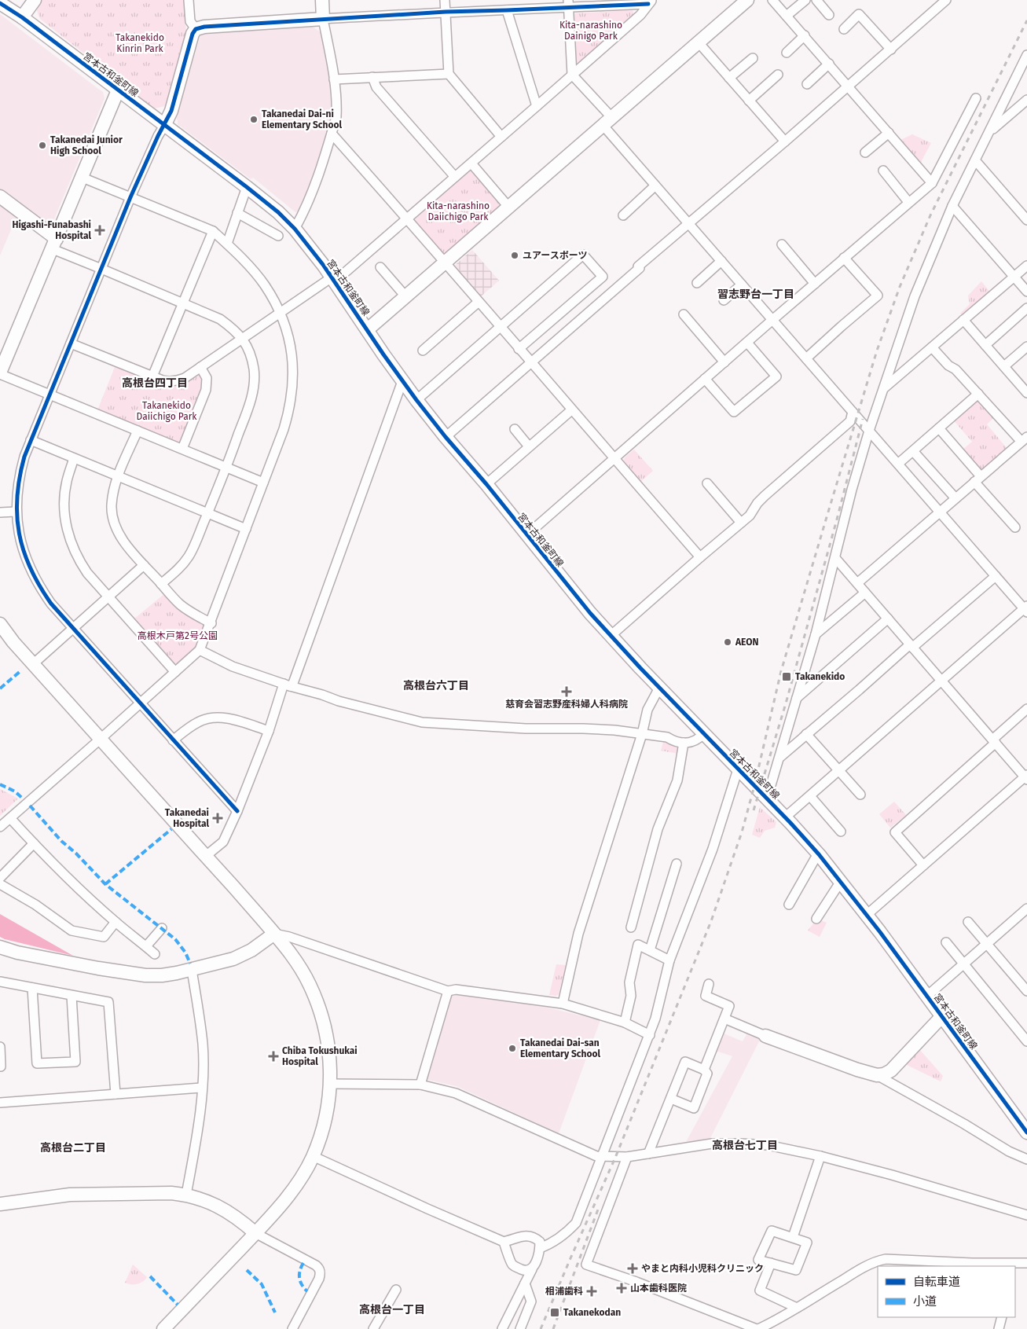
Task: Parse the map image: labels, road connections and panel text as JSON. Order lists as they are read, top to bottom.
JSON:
{
  "streets": {
    "street": ["宮本古和釜町線"]
  },
  "districts": [
    "習志野台一丁目",
    "高根台四丁目",
    "高根台六丁目",
    "高根台七丁目",
    "高根台二丁目",
    "高根台一丁目"
  ],
  "parks": [
    "Kita-narashino Dainigo Park",
    "Takanekido Kinrin Park",
    "Kita-narashino Daiichigo Park",
    "Takanekido Daiichigo Park",
    "高根木戸第2号公園"
  ],
  "places": {
    "other": [
      "Takanedai Dai-ni Elementary School",
      "Takanedai Junior High School",
      "ユアースポーツ",
      "AEON",
      "Takanedai Dai-san Elementary School"
    ],
    "health": [
      "Higashi-Funabashi Hospital",
      "慈育会習志野産科婦人科病院",
      "Takanedai Hospital",
      "Chiba Tokushukai Hospital",
      "やまと内科小児科クリニック",
      "山本歯科医院",
      "相浦歯科"
    ],
    "transit": ["Takanekido", "Takanekodan"]
  },
  "legend": ["自転車道", "小道"]
}
